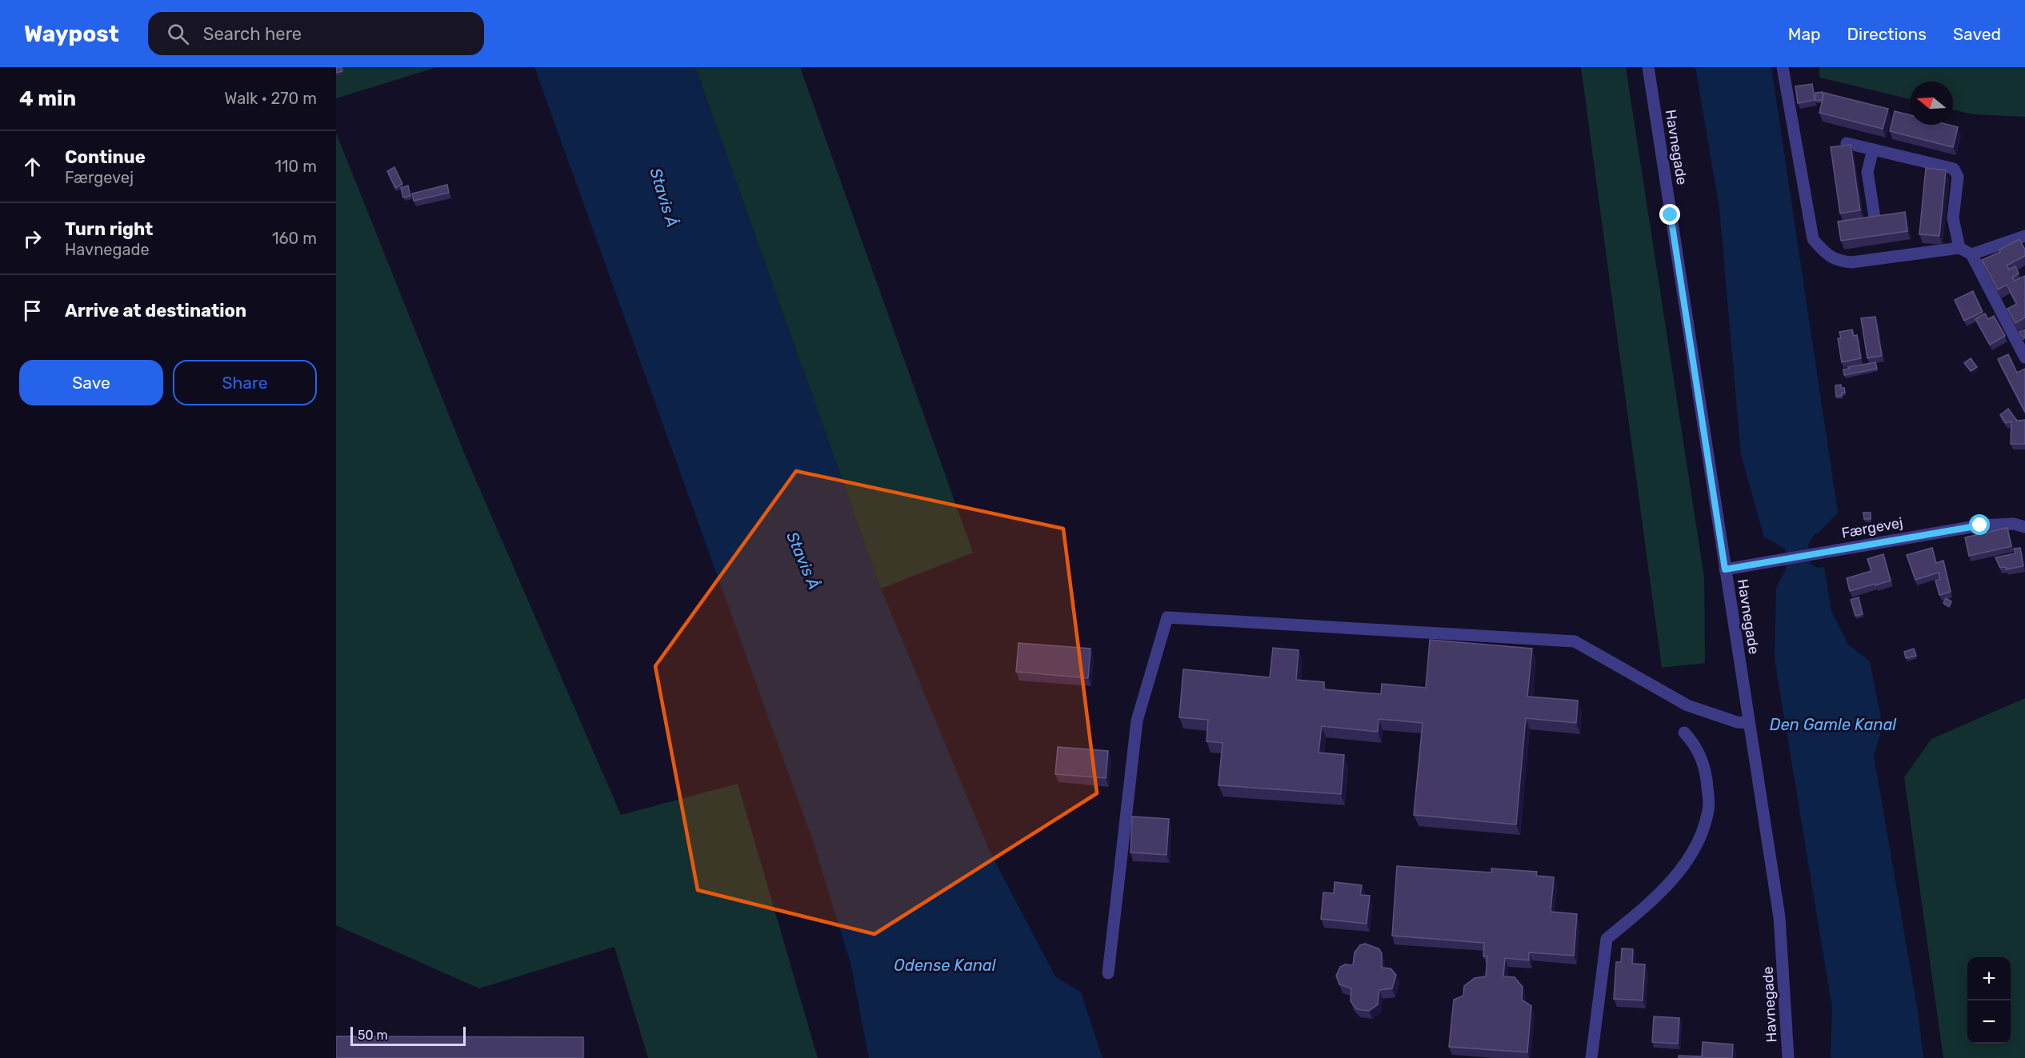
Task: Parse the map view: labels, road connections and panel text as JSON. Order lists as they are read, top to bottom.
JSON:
{
  "streets": {
    "street": ["Havnegade", "Færgevej"]
  },
  "crossings": [
    ["Havnegade", "Færgevej"]
  ],
  "water": ["Stavis Å", "Den Gamle Kanal", "Odense Kanal"],
  "scale_bar": "50 m",
  "north": "left",
  "page": {
    "header": "Waypost",
    "search": "Search here",
    "nav": ["Map", "Directions", "Saved"],
    "heading": ["4 min", "Walk · 270 m"],
    "list": [
      ["Continue", "Færgevej", "110 m"],
      ["Turn right", "Havnegade", "160 m"],
      "Arrive at destination"
    ],
    "buttons": ["Save", "Share"],
    "map_buttons": ["+", "−"],
    "scale": "50 m"
  }
}
